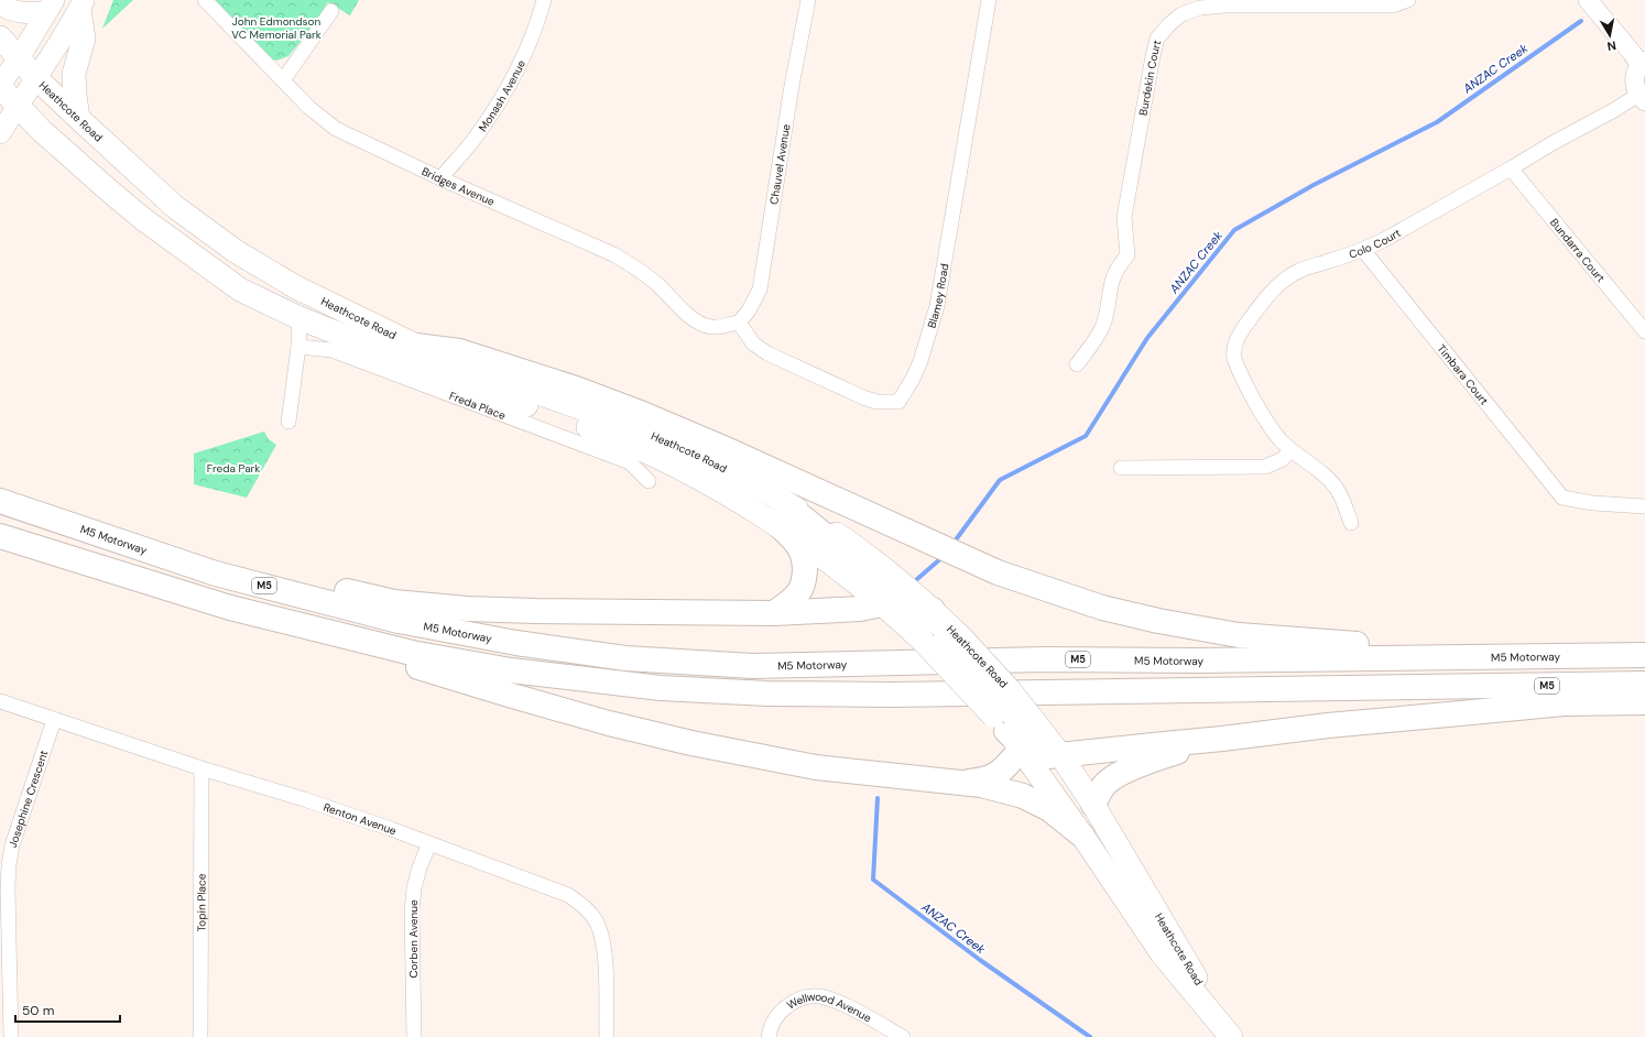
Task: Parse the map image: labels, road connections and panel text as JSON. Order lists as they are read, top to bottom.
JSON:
{
  "streets": {
    "highway": ["M5 Motorway", "M5"],
    "main road": ["Heathcote Road"],
    "street": [
      "Burdekin Court",
      "Monash Avenue",
      "Chauvel Avenue",
      "Bridges Avenue",
      "Colo Court",
      "Bundarra Court",
      "Blamey Road",
      "Timbara Court",
      "Freda Place",
      "Josephine Crescent",
      "Renton Avenue",
      "Topin Place",
      "Corben Avenue",
      "Wellwood Avenue"
    ]
  },
  "crossings": [
    ["Monash Avenue", "Bridges Avenue"],
    ["Chauvel Avenue", "Bridges Avenue"],
    ["Chauvel Avenue", "Blamey Road"],
    ["Bridges Avenue", "Blamey Road"],
    ["Colo Court", "Bundarra Court"],
    ["Colo Court", "Timbara Court"],
    ["Josephine Crescent", "Renton Avenue"],
    ["Renton Avenue", "Topin Place"],
    ["Renton Avenue", "Corben Avenue"]
  ],
  "water": ["ANZAC Creek"],
  "parks": ["John Edmondson VC Memorial Park", "Freda Park"],
  "scale_bar": "50 m",
  "north": "bottom"
}
